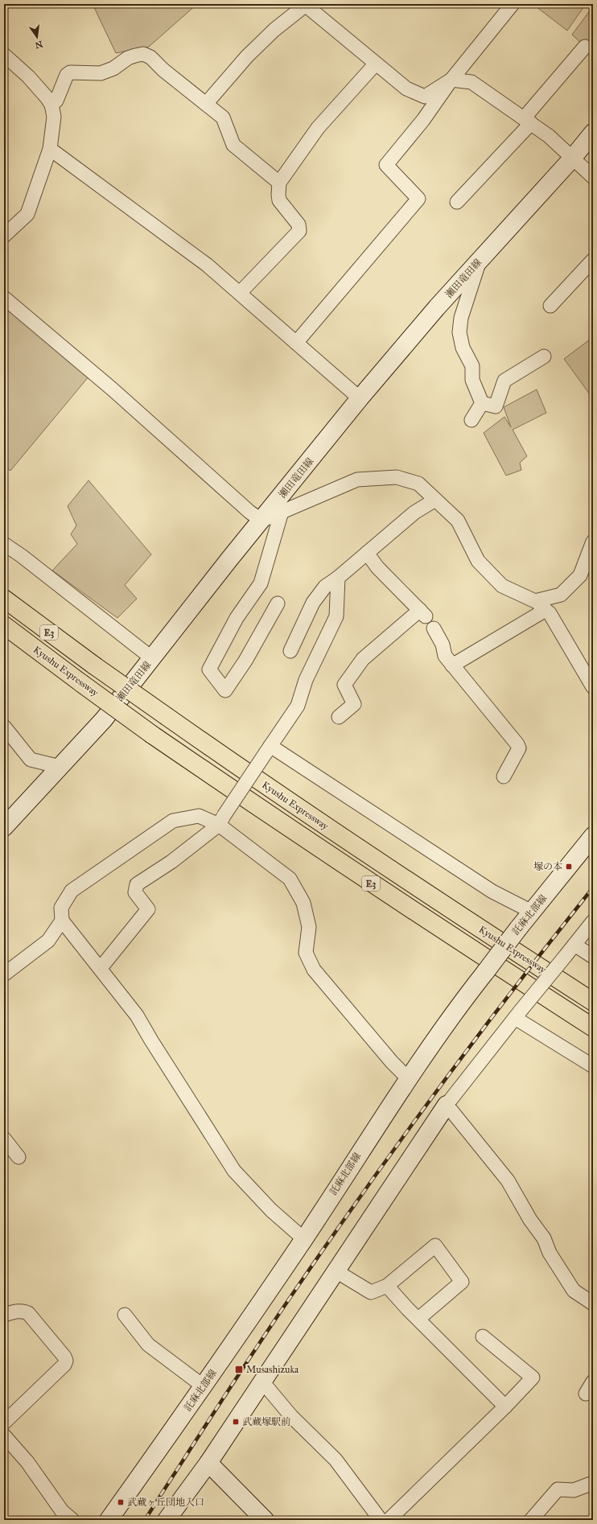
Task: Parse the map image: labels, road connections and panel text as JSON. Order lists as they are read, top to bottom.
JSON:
{
  "streets": {
    "highway": ["E3", "Kyushu Expressway"],
    "main road": ["瀬田竜田線", "託麻北部線"]
  },
  "places": {
    "transit": [
      "塚の本",
      "Musashizuka",
      "武蔵塚駅前",
      "武蔵ヶ丘団地入口"
    ]
  },
  "north": "bottom"
}
